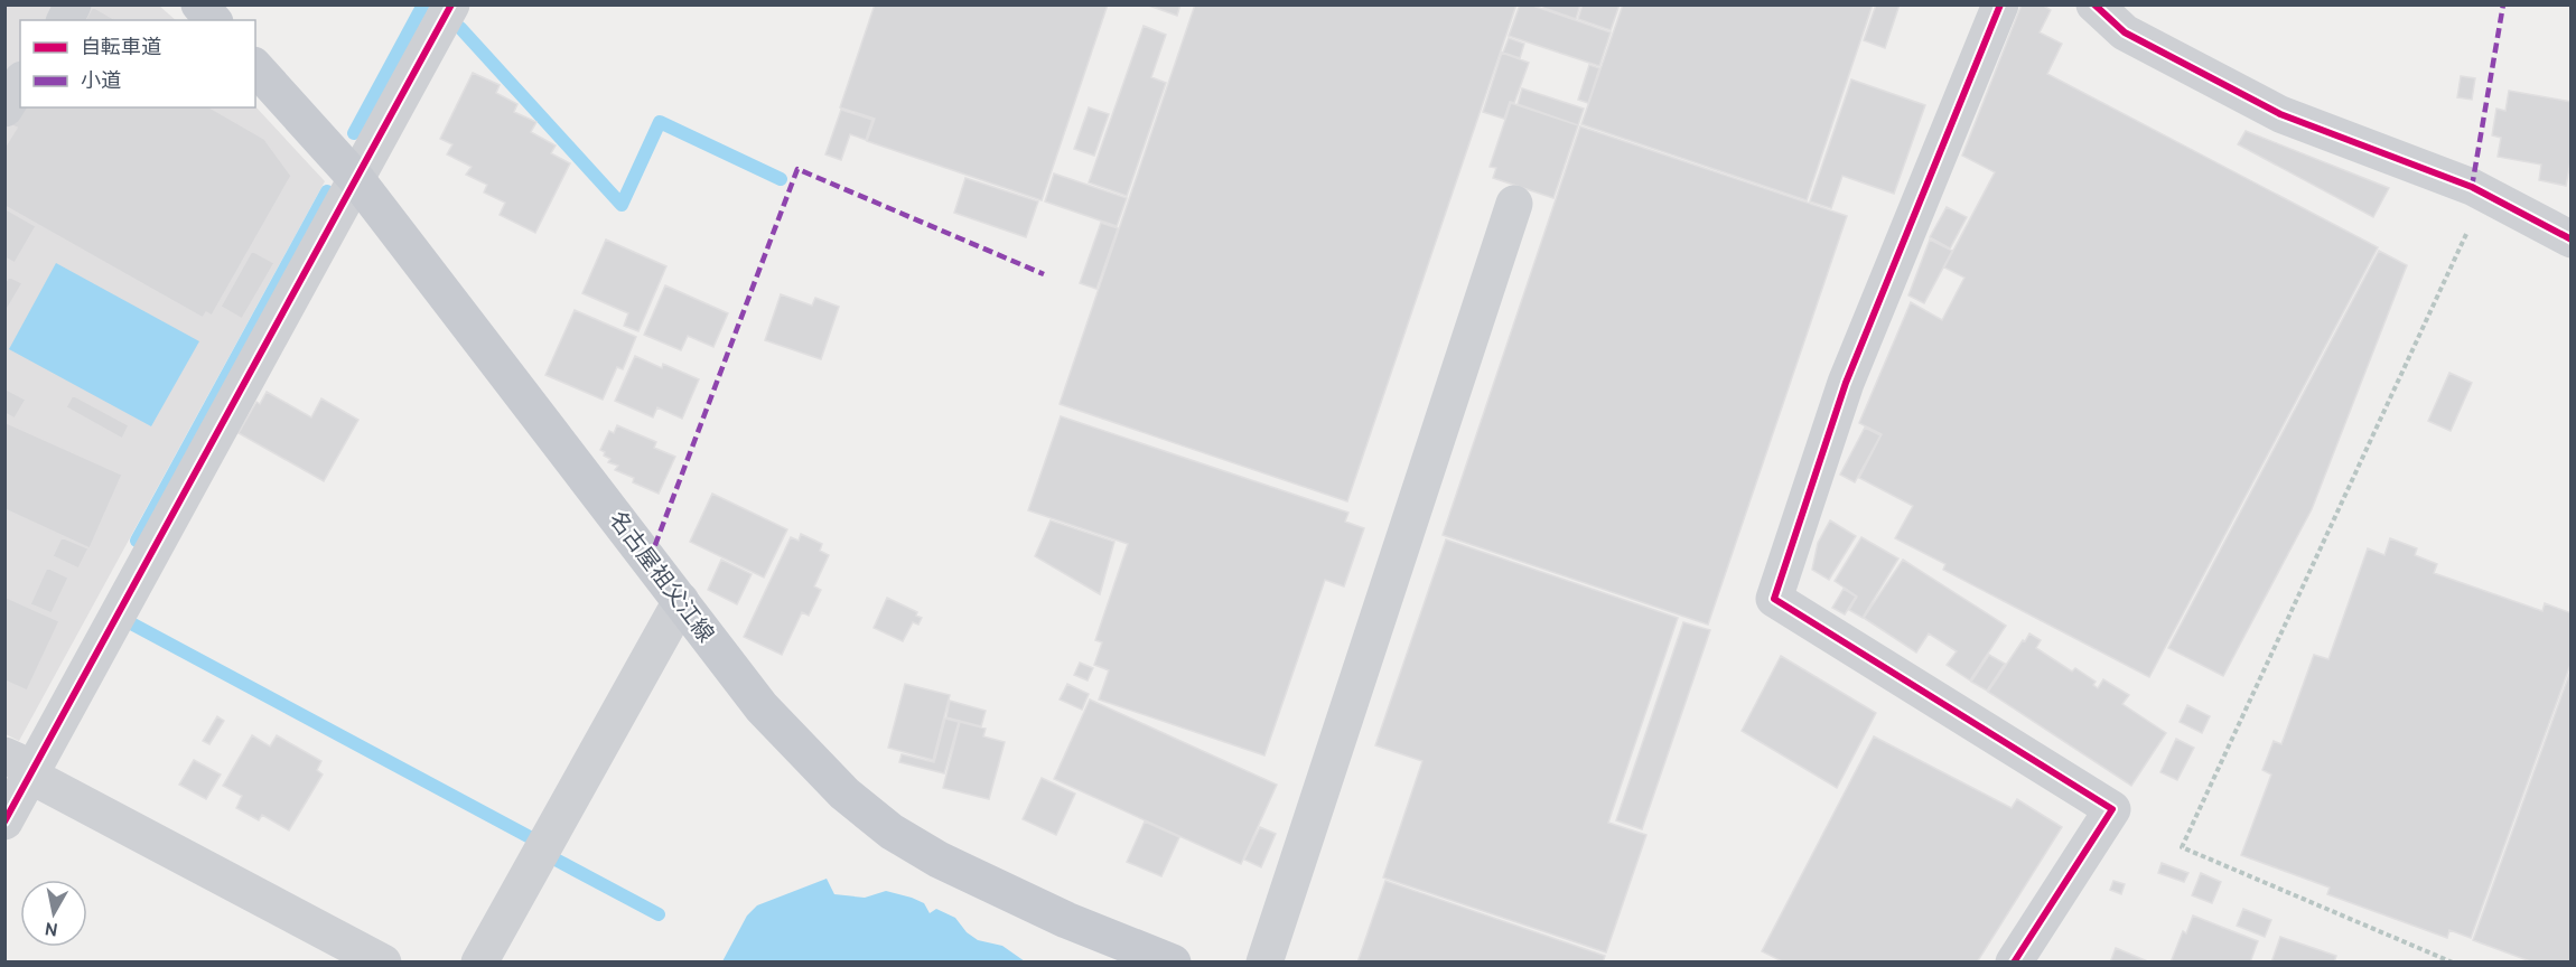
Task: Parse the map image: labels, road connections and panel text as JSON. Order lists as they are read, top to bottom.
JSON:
{
  "streets": {
    "main road": ["名古屋祖父江線"]
  },
  "legend": ["自転車道", "小道"],
  "north": "bottom"
}
